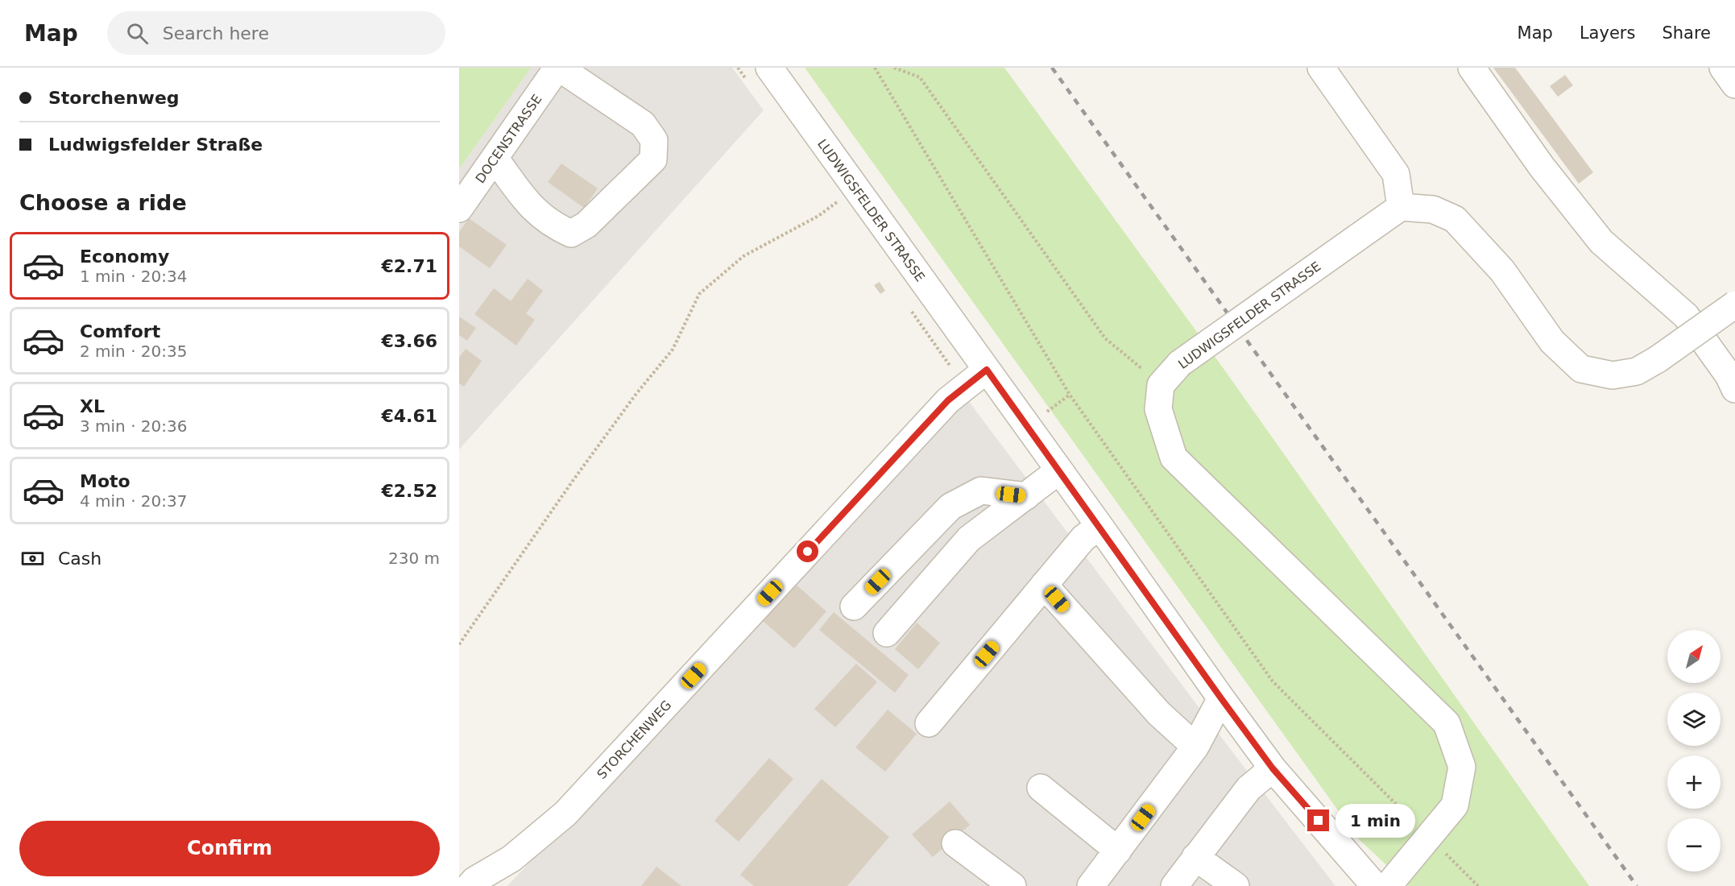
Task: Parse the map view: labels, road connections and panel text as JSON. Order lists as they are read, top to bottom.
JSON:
{
  "streets": {
    "street": ["DOCENSTRASSE", "LUDWIGSFELDER STRASSE", "STORCHENWEG"]
  },
  "crossings": [
    ["LUDWIGSFELDER STRASSE", "STORCHENWEG"]
  ],
  "north": "top right",
  "page": {
    "header": "Map",
    "search": "Search here",
    "nav": ["Map", "Layers", "Share"],
    "banner": ["Storchenweg", "Ludwigsfelder Straße"],
    "heading": "Choose a ride",
    "list": [
      {
        "name": "Economy",
        "note": "1 min · 20:34",
        "value": "€2.71"
      },
      {
        "name": "Comfort",
        "note": "2 min · 20:35",
        "value": "€3.66"
      },
      {
        "name": "XL",
        "note": "3 min · 20:36",
        "value": "€4.61"
      },
      {
        "name": "Moto",
        "note": "4 min · 20:37",
        "value": "€2.52"
      }
    ],
    "pay": ["Cash", "230 m"],
    "map_buttons": ["+", "−"],
    "bubble": "1 min",
    "buttons": "Confirm"
  }
}
